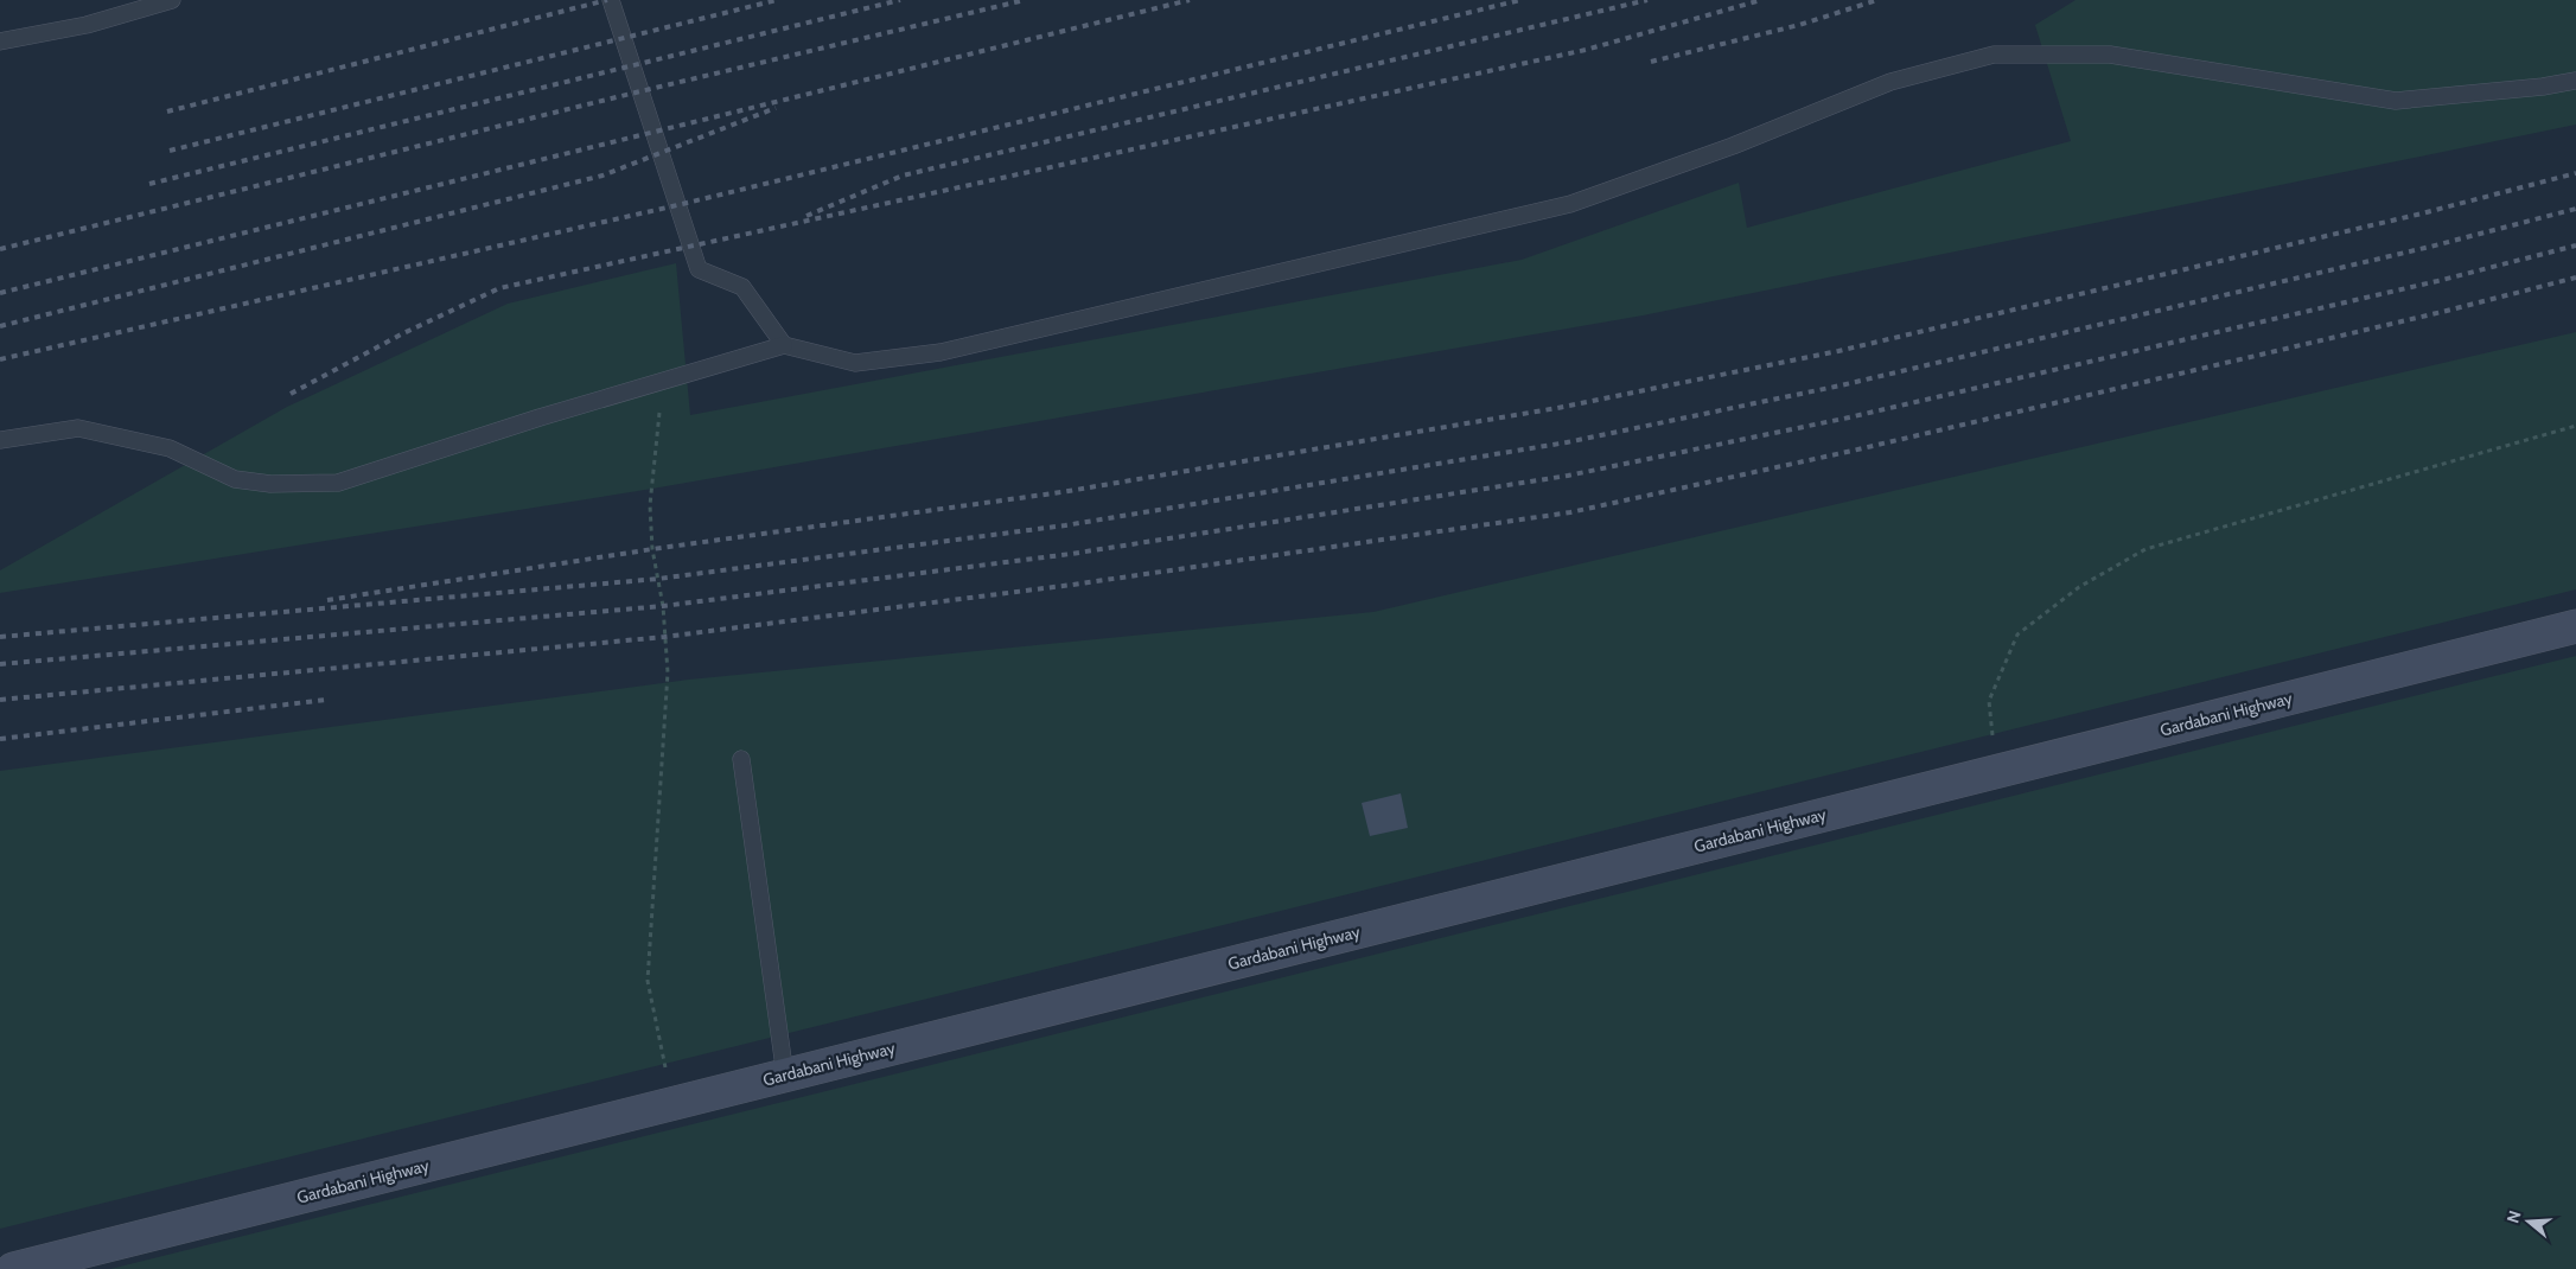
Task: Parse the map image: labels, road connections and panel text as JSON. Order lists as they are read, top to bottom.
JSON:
{
  "streets": {
    "main road": ["Gardabani Highway"]
  },
  "north": "left"
}
